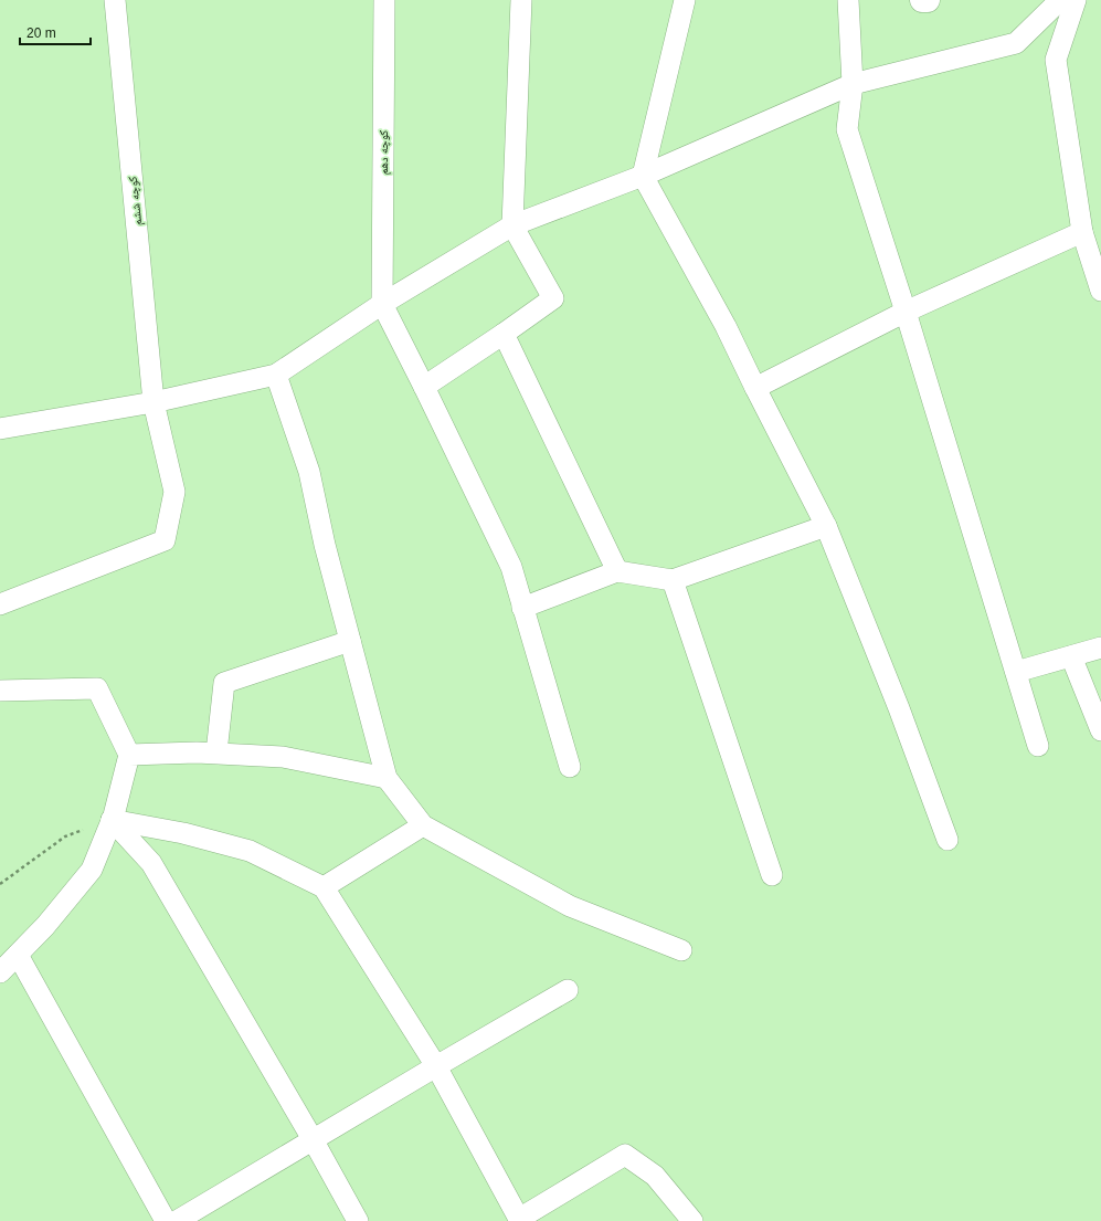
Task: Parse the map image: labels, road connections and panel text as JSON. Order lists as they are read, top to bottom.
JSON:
{
  "streets": {
    "street": ["کوچه دهم", "کوچه ششم"]
  },
  "scale_bar": "20 m"
}
